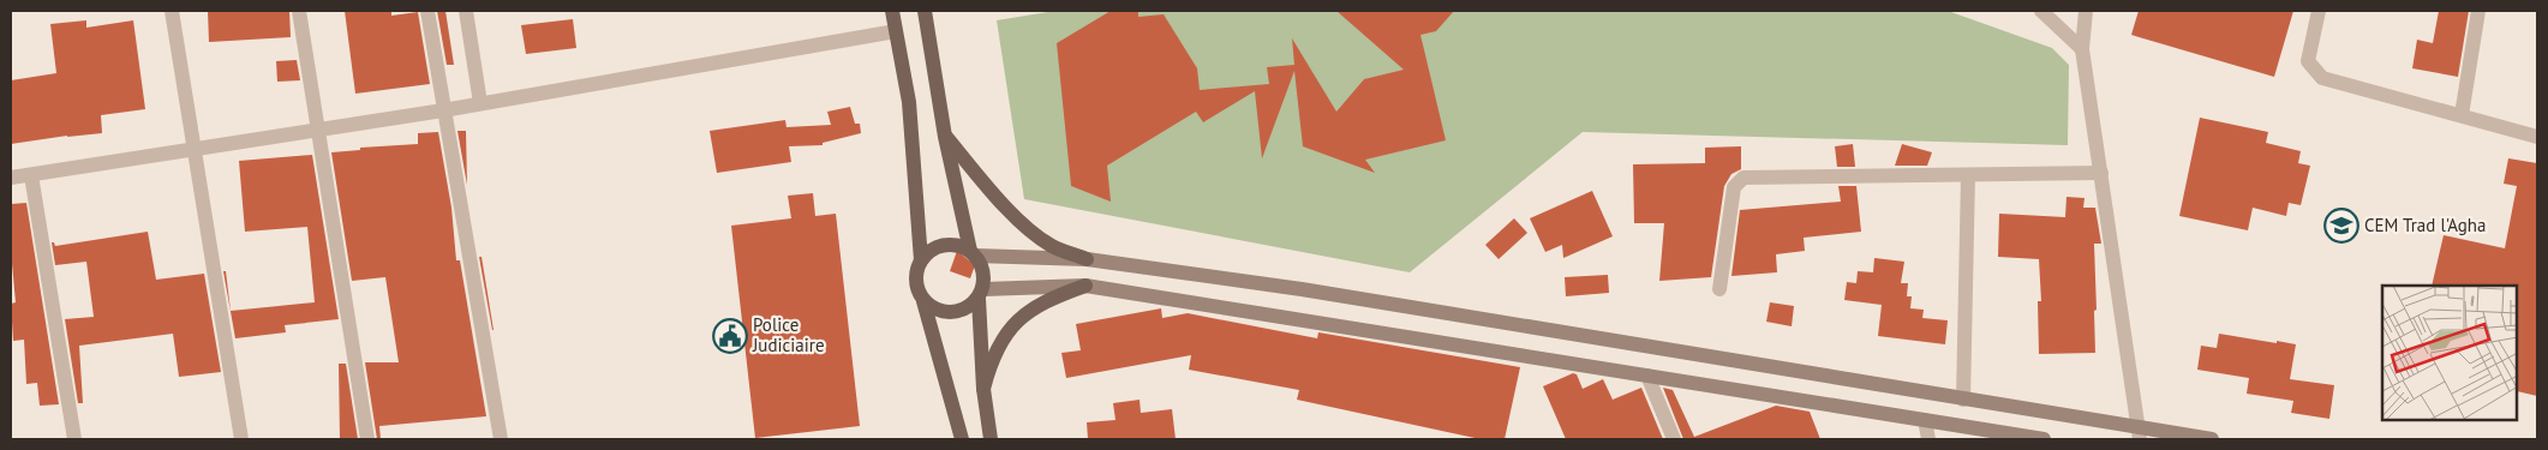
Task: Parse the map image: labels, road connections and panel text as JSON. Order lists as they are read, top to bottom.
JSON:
{
  "places": {
    "school or university": ["CEM Trad l'Agha"],
    "public building": ["Police Judiciaire"]
  }
}
